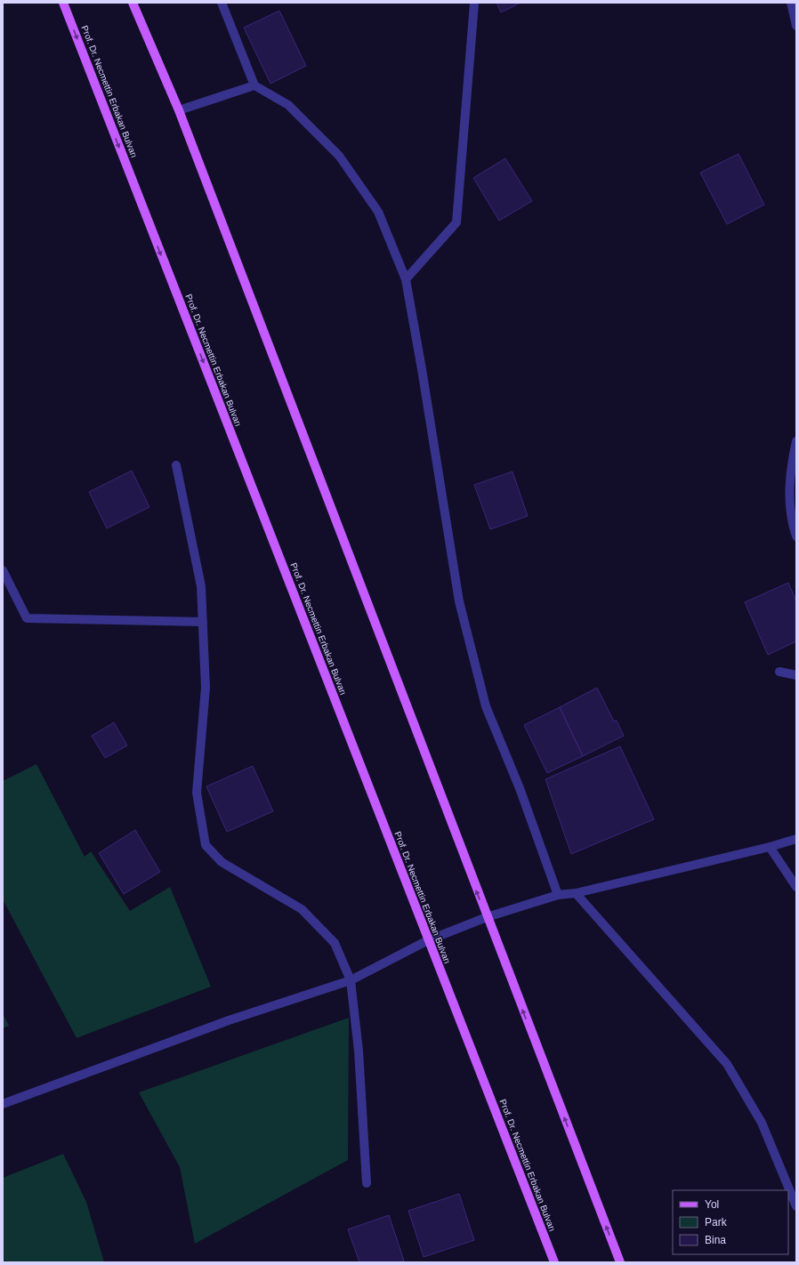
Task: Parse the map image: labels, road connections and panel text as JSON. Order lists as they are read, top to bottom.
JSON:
{
  "streets": {
    "main road": ["Prof. Dr. Necmettin Erbakan Bulvarı"]
  },
  "legend": ["Yol", "Park", "Bina"]
}
